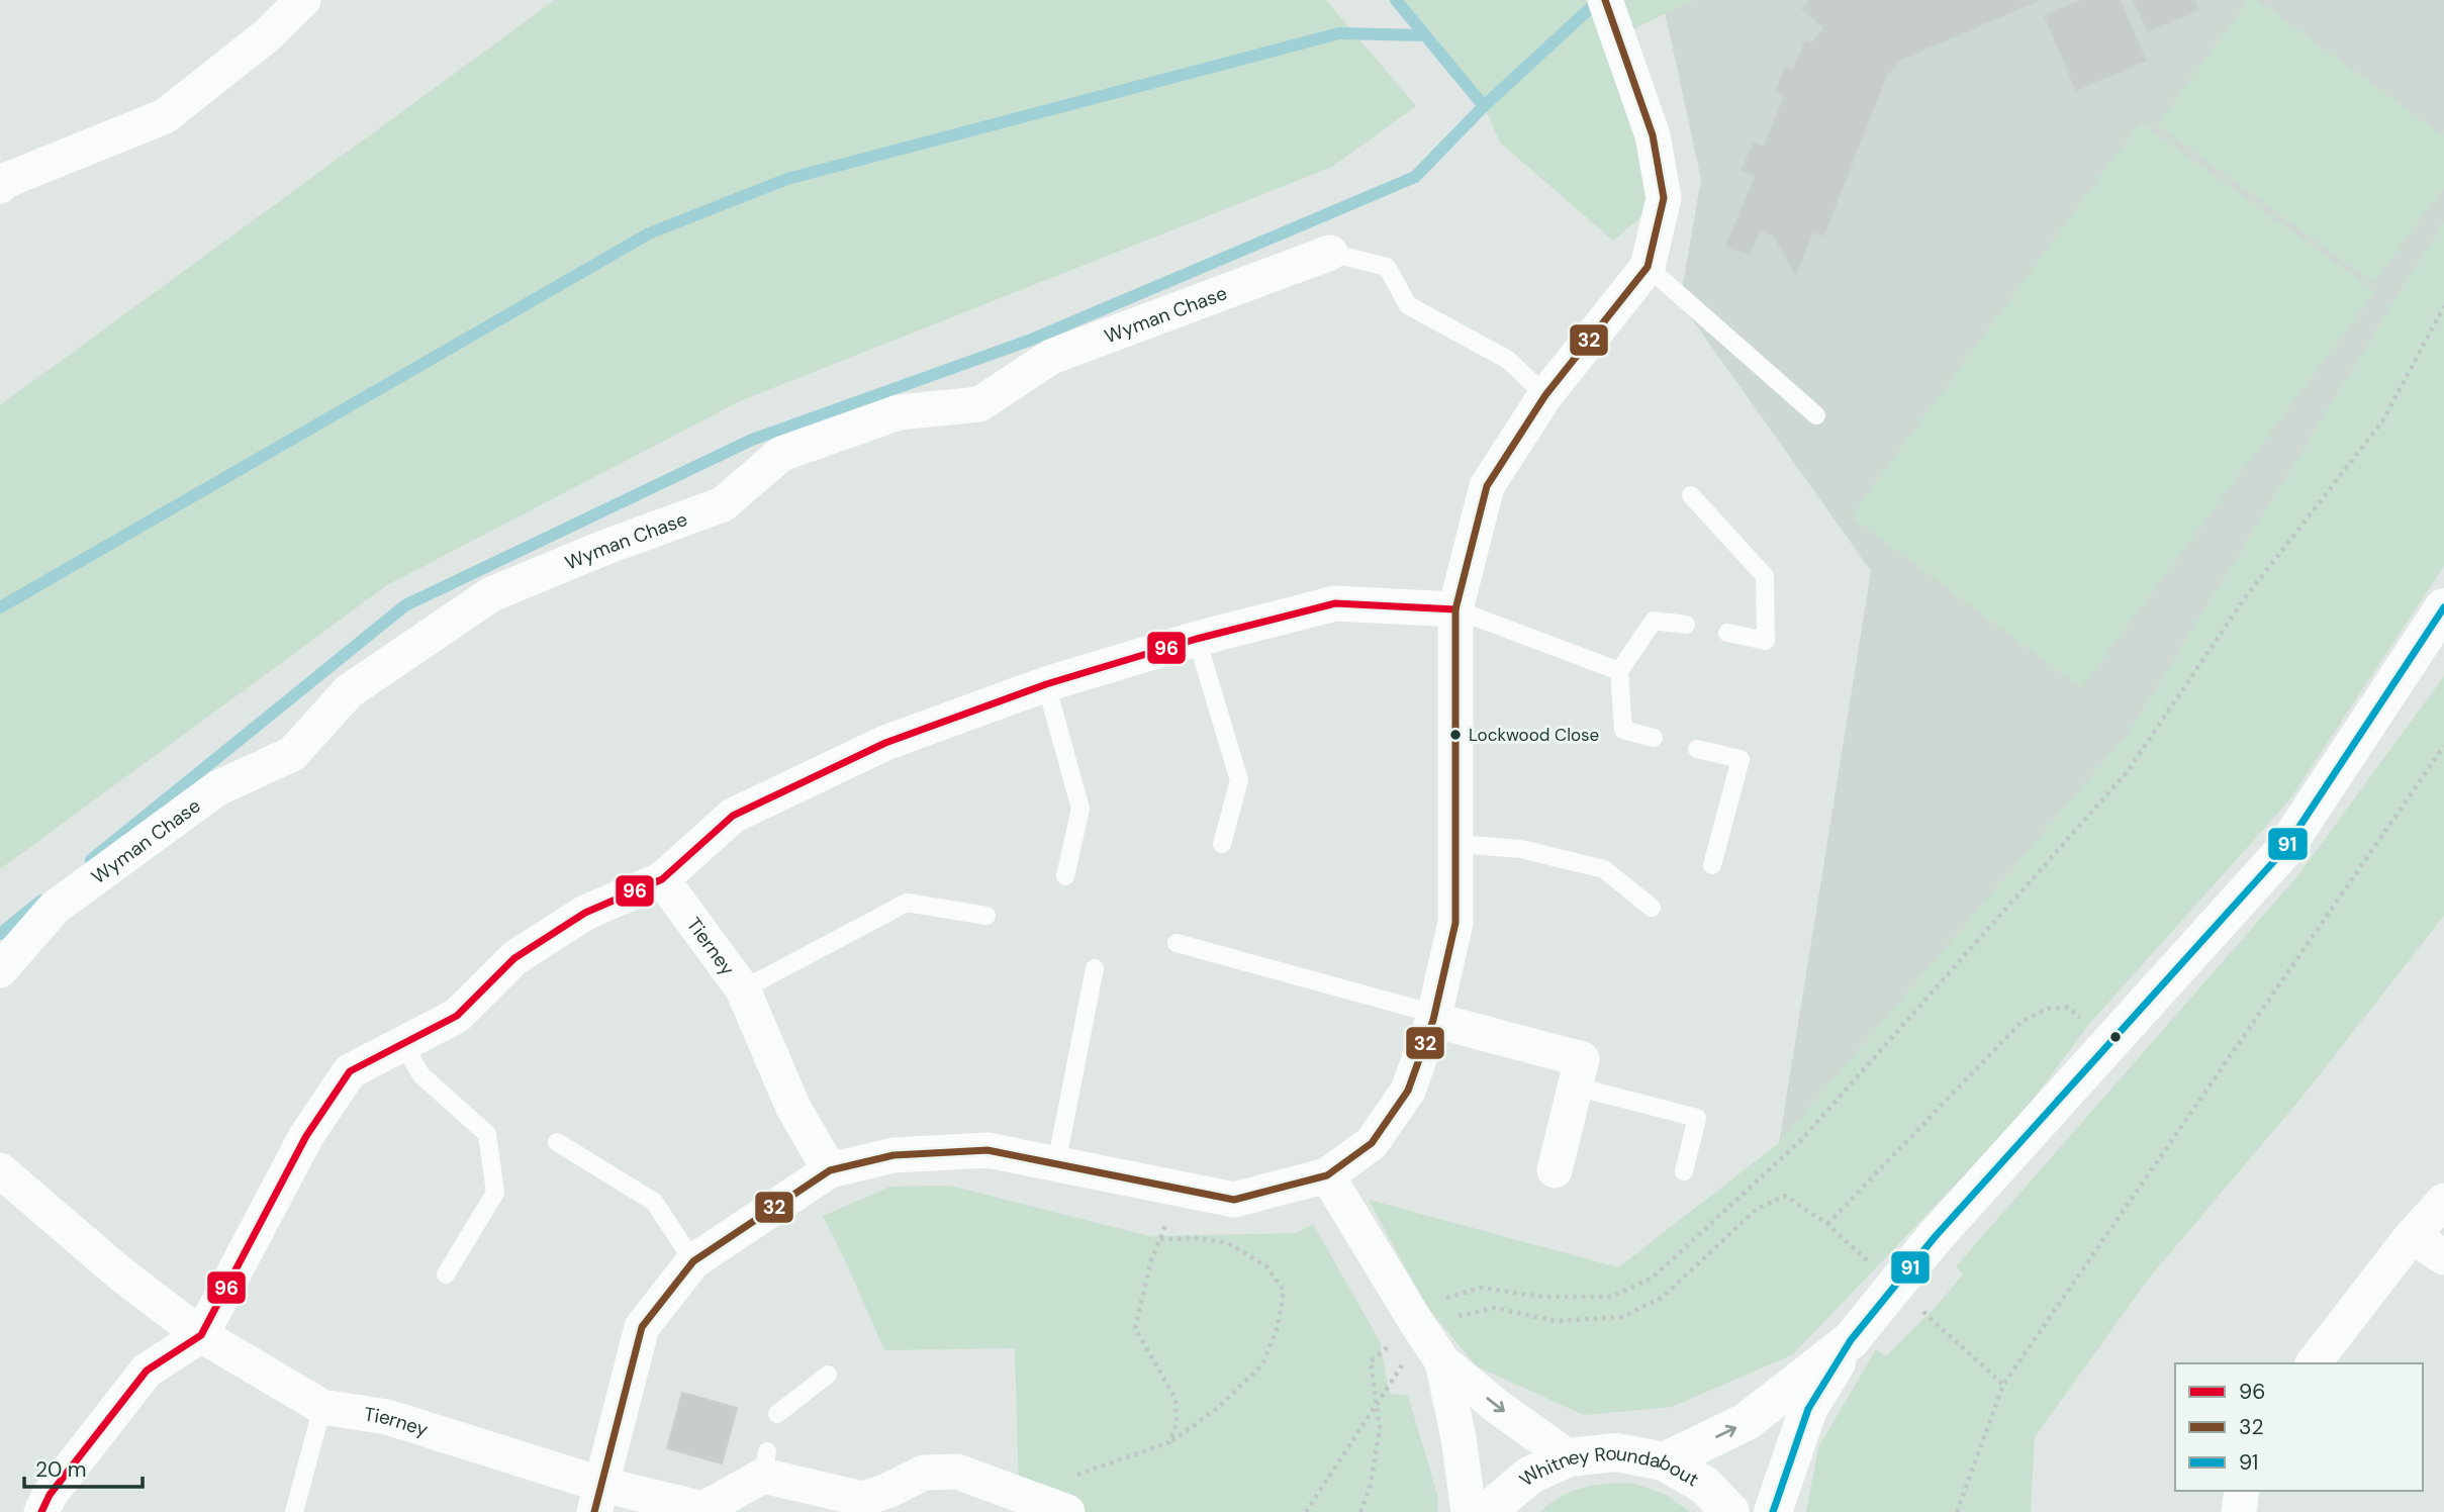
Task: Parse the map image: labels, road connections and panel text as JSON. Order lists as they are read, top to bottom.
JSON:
{
  "streets": {
    "street": ["Wyman Chase", "Tierney", "Whitney Roundabout"]
  },
  "places": ["Lockwood Close"],
  "lines": ["transit line 32", "transit line 96", "transit line 91"],
  "legend": ["96", "32", "91"],
  "scale_bar": "20 m"
}
